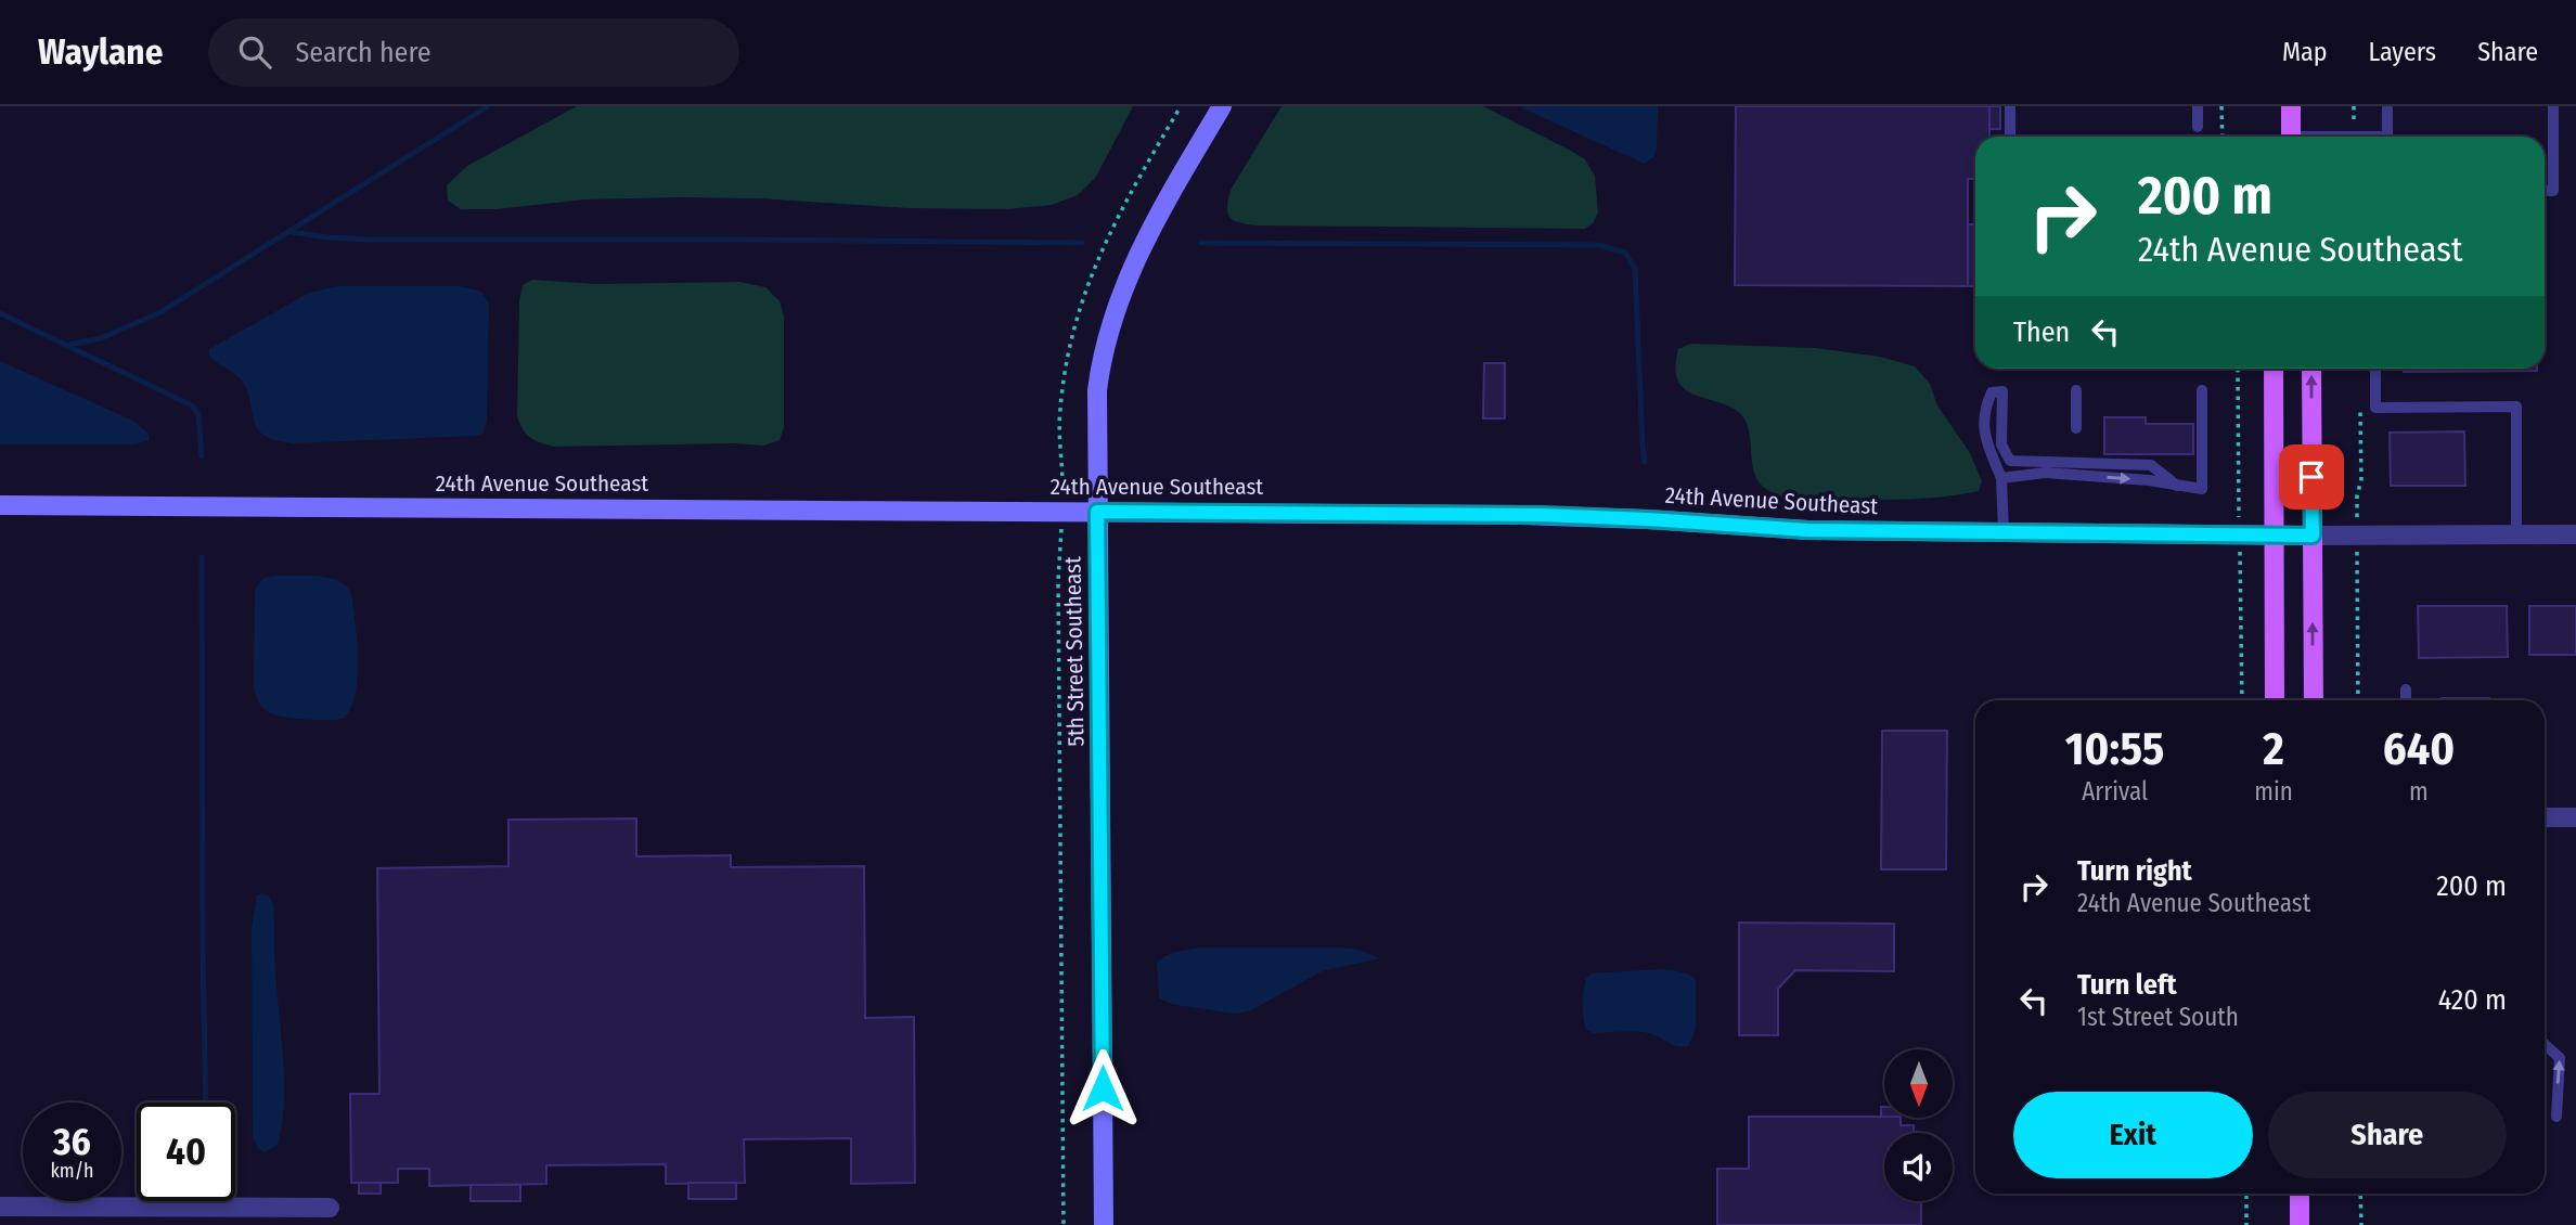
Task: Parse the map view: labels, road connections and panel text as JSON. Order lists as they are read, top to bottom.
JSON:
{
  "streets": {
    "street": ["24th Avenue Southeast", "5th Street Southeast"]
  },
  "crossings": [
    ["24th Avenue Southeast", "5th Street Southeast"]
  ],
  "north": "bottom",
  "page": {
    "header": "Waylane",
    "search": "Search here",
    "nav": ["Map", "Layers", "Share"],
    "turn": ["200 m", "24th Avenue Southeast"],
    "then": "Then",
    "eta": [
      "10:55",
      "Arrival",
      "2",
      "min",
      "640",
      "m"
    ],
    "list": [
      {
        "name": "Turn right",
        "note": "24th Avenue Southeast",
        "value": "200 m"
      },
      {
        "name": "Turn left",
        "note": "1st Street South",
        "value": "420 m"
      }
    ],
    "buttons": ["Exit", "Share"],
    "speed": "36 km/h",
    "limit": "40"
  }
}
